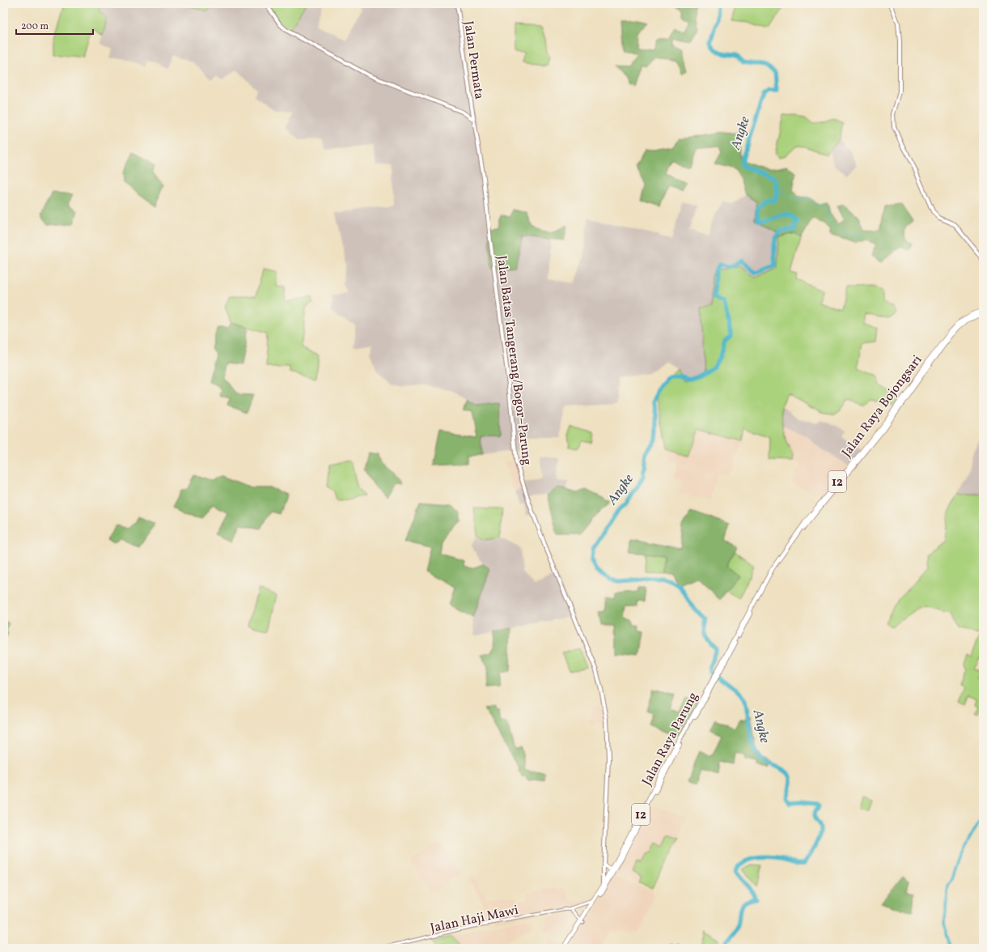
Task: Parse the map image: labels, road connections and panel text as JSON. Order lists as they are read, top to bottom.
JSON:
{
  "streets": {
    "highway": ["Jalan Raya Bojongsari", "12", "Jalan Raya Parung"],
    "main road": ["Jalan Permata", "Jalan Batas Tangerang/Bogor–Parung"],
    "street": ["Jalan Haji Mawi"]
  },
  "crossings": [
    ["Jalan Permata", "Jalan Batas Tangerang/Bogor–Parung"],
    ["Jalan Batas Tangerang/Bogor–Parung", "Jalan Raya Parung"],
    ["Jalan Raya Bojongsari", "Jalan Raya Parung"],
    ["Jalan Raya Parung", "Jalan Haji Mawi"]
  ],
  "water": ["Angke"],
  "scale_bar": "200 m"
}
